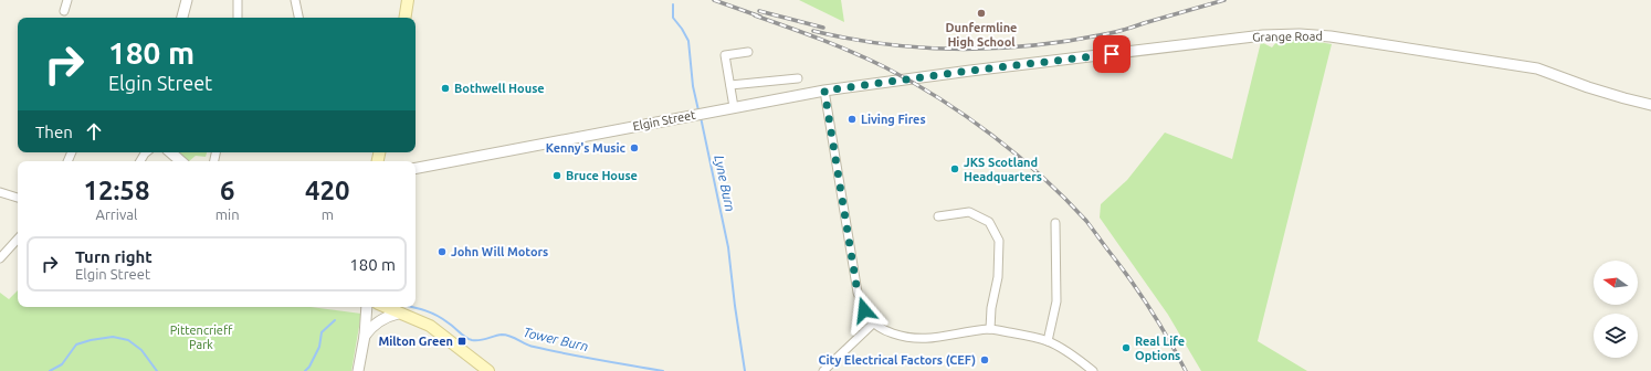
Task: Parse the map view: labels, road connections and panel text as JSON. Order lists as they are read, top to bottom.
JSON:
{
  "streets": {
    "street": ["Grange Road", "Elgin Street"]
  },
  "crossings": [
    ["Grange Road", "Elgin Street"]
  ],
  "water": ["Lyne Burn", "Tower Burn"],
  "parks": ["Pittencrieff Park"],
  "places": {
    "other": [
      "Dunfermline High School",
      "Bothwell House",
      "Living Fires",
      "Kenny's Music",
      "JKS Scotland Headquarters",
      "Bruce House",
      "John Will Motors",
      "Real Life Options",
      "City Electrical Factors (CEF)"
    ],
    "transit": ["Milton Green"]
  },
  "north": "left",
  "page": {
    "turn": ["180 m", "Elgin Street"],
    "then": "Then",
    "eta": [
      "12:58",
      "Arrival",
      "6",
      "min",
      "420",
      "m"
    ],
    "list": [
      {
        "name": "Turn right",
        "note": "Elgin Street",
        "value": "180 m"
      }
    ]
  }
}
